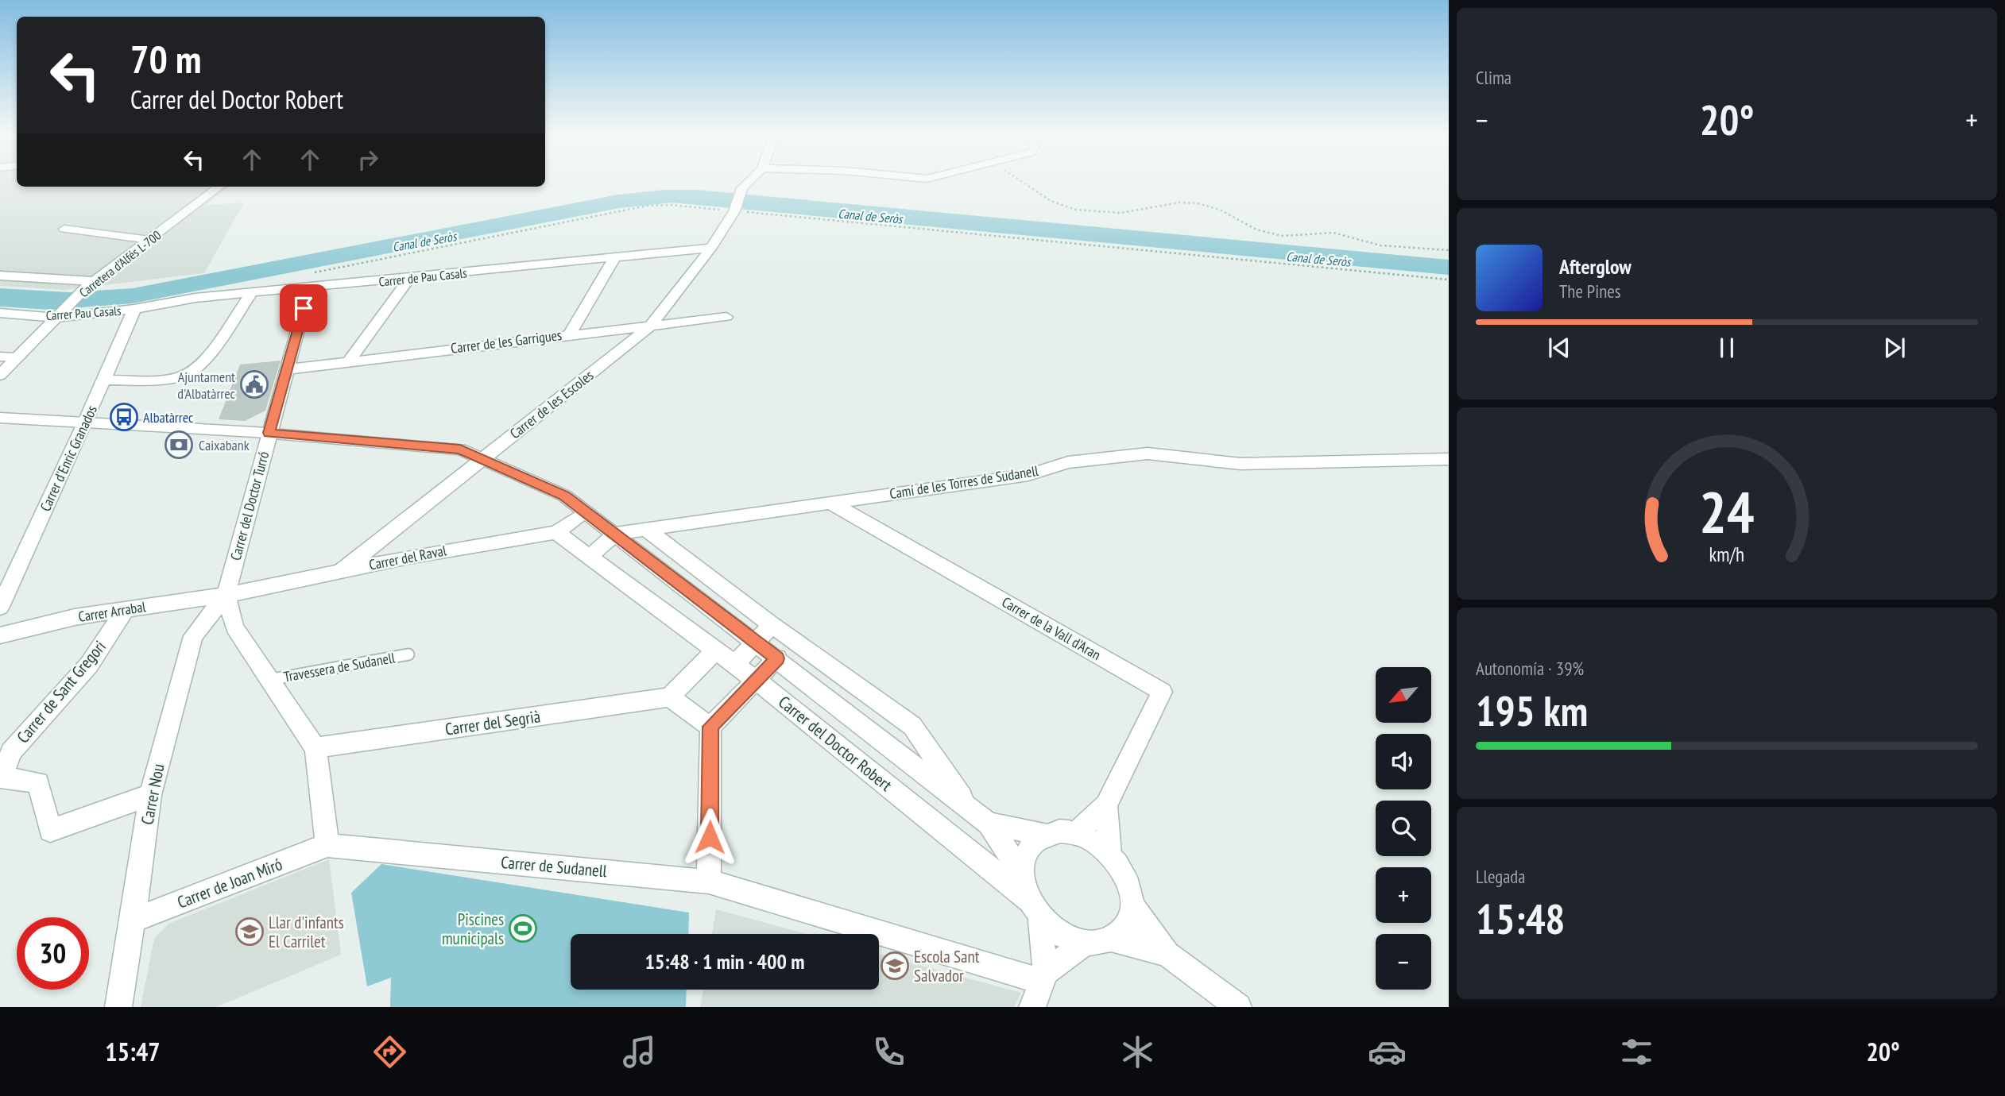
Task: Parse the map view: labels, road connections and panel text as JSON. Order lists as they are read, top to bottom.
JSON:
{
  "streets": {
    "street": [
      "Carretera d'Alfés L-700",
      "Carrer de Pau Casals",
      "Carrer Pau Casals",
      "Carrer de les Garrigues",
      "Carrer de les Escoles",
      "Carrer d'Enric Granados",
      "Camí de les Torres de Sudanell",
      "Carrer del Doctor Turró",
      "Carrer del Raval",
      "Carrer Arrabal",
      "Carrer de la Vall d'Aran",
      "Carrer de Sant Gregori",
      "Carrer del Segrià",
      "Carrer del Doctor Robert",
      "Carrer Nou",
      "Carrer de Sudanell",
      "Carrer de Joan Miró"
    ],
    "lane": ["Travessera de Sudanell"]
  },
  "crossings": [
    ["Carretera d'Alfés L-700", "Carrer Pau Casals"],
    ["Carrer de Pau Casals", "Carrer Pau Casals"],
    ["Carrer de Pau Casals", "Carrer de les Escoles"],
    ["Carrer de Pau Casals", "Carrer d'Enric Granados"],
    ["Carrer de Pau Casals", "Carrer del Doctor Turró"],
    ["Carrer Pau Casals", "Carrer d'Enric Granados"],
    ["Carrer de les Garrigues", "Carrer de les Escoles"],
    ["Carrer de les Garrigues", "Carrer del Doctor Turró"],
    ["Carrer de les Escoles", "Carrer del Raval"],
    ["Carrer de les Escoles", "Carrer del Doctor Robert"],
    ["Carrer d'Enric Granados", "Carrer del Doctor Robert"],
    ["Camí de les Torres de Sudanell", "Carrer de la Vall d'Aran"],
    ["Camí de les Torres de Sudanell", "Carrer del Doctor Robert"],
    ["Carrer del Doctor Turró", "Carrer del Raval"],
    ["Carrer del Doctor Turró", "Carrer Arrabal"],
    ["Carrer del Doctor Turró", "Carrer del Doctor Robert"],
    ["Carrer del Doctor Turró", "Carrer Nou"],
    ["Carrer del Raval", "Carrer Arrabal"],
    ["Carrer del Raval", "Carrer del Doctor Robert"],
    ["Carrer del Raval", "Carrer Nou"],
    ["Carrer Arrabal", "Carrer de Sant Gregori"],
    ["Carrer Arrabal", "Carrer Nou"],
    ["Carrer de la Vall d'Aran", "Carrer del Doctor Robert"],
    ["Carrer Nou", "Carrer de Joan Miró"],
    ["Carrer de Sudanell", "Carrer de Joan Miró"]
  ],
  "water": ["Canal de Seròs"],
  "places": {
    "public building": ["Ajuntament d'Albatàrrec"],
    "bus stop": ["Albatàrrec"],
    "bank": ["Caixabank"],
    "sports": ["Piscines municipals"],
    "school or university": ["Llar d'infants El Carrilet", "Escola Sant Salvador"]
  },
  "north": "bottom left",
  "page": {
    "tile": [
      "Clima",
      ["Autonomía · 39%", "195 km"],
      ["Llegada", "15:48"]
    ],
    "turn": ["70 m", "Carrer del Doctor Robert"],
    "heat": ["−", "20°", "+"],
    "song": ["Afterglow", "The Pines"],
    "map_buttons": ["+", "−"],
    "limit": "30",
    "trip": "15:48 · 1 min · 400 m",
    "tabs": ["15:47", "20°"],
    "gauge": ["24", "km/h"]
  }
}
